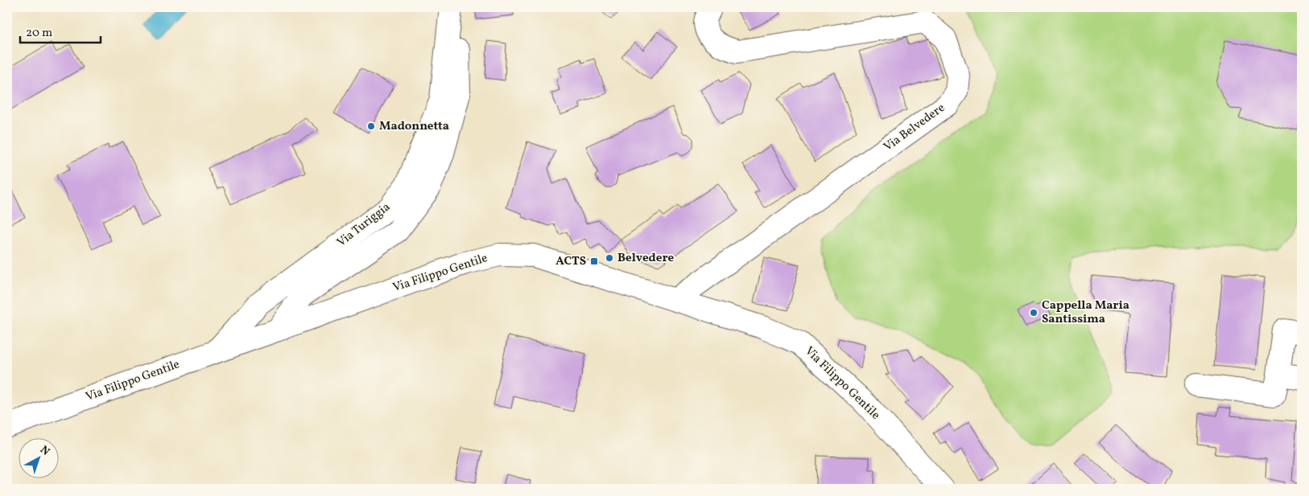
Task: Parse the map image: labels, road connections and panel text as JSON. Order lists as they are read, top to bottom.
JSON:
{
  "streets": {
    "street": ["Via Belvedere", "Via Turiggia", "Via Filippo Gentile"]
  },
  "crossings": [
    ["Via Belvedere", "Via Filippo Gentile"],
    ["Via Turiggia", "Via Filippo Gentile"]
  ],
  "places": {
    "other": ["Madonnetta", "Belvedere", "Cappella Maria Santissima"],
    "transit": ["ACTS"]
  },
  "scale_bar": "20 m",
  "north": "top right"
}
